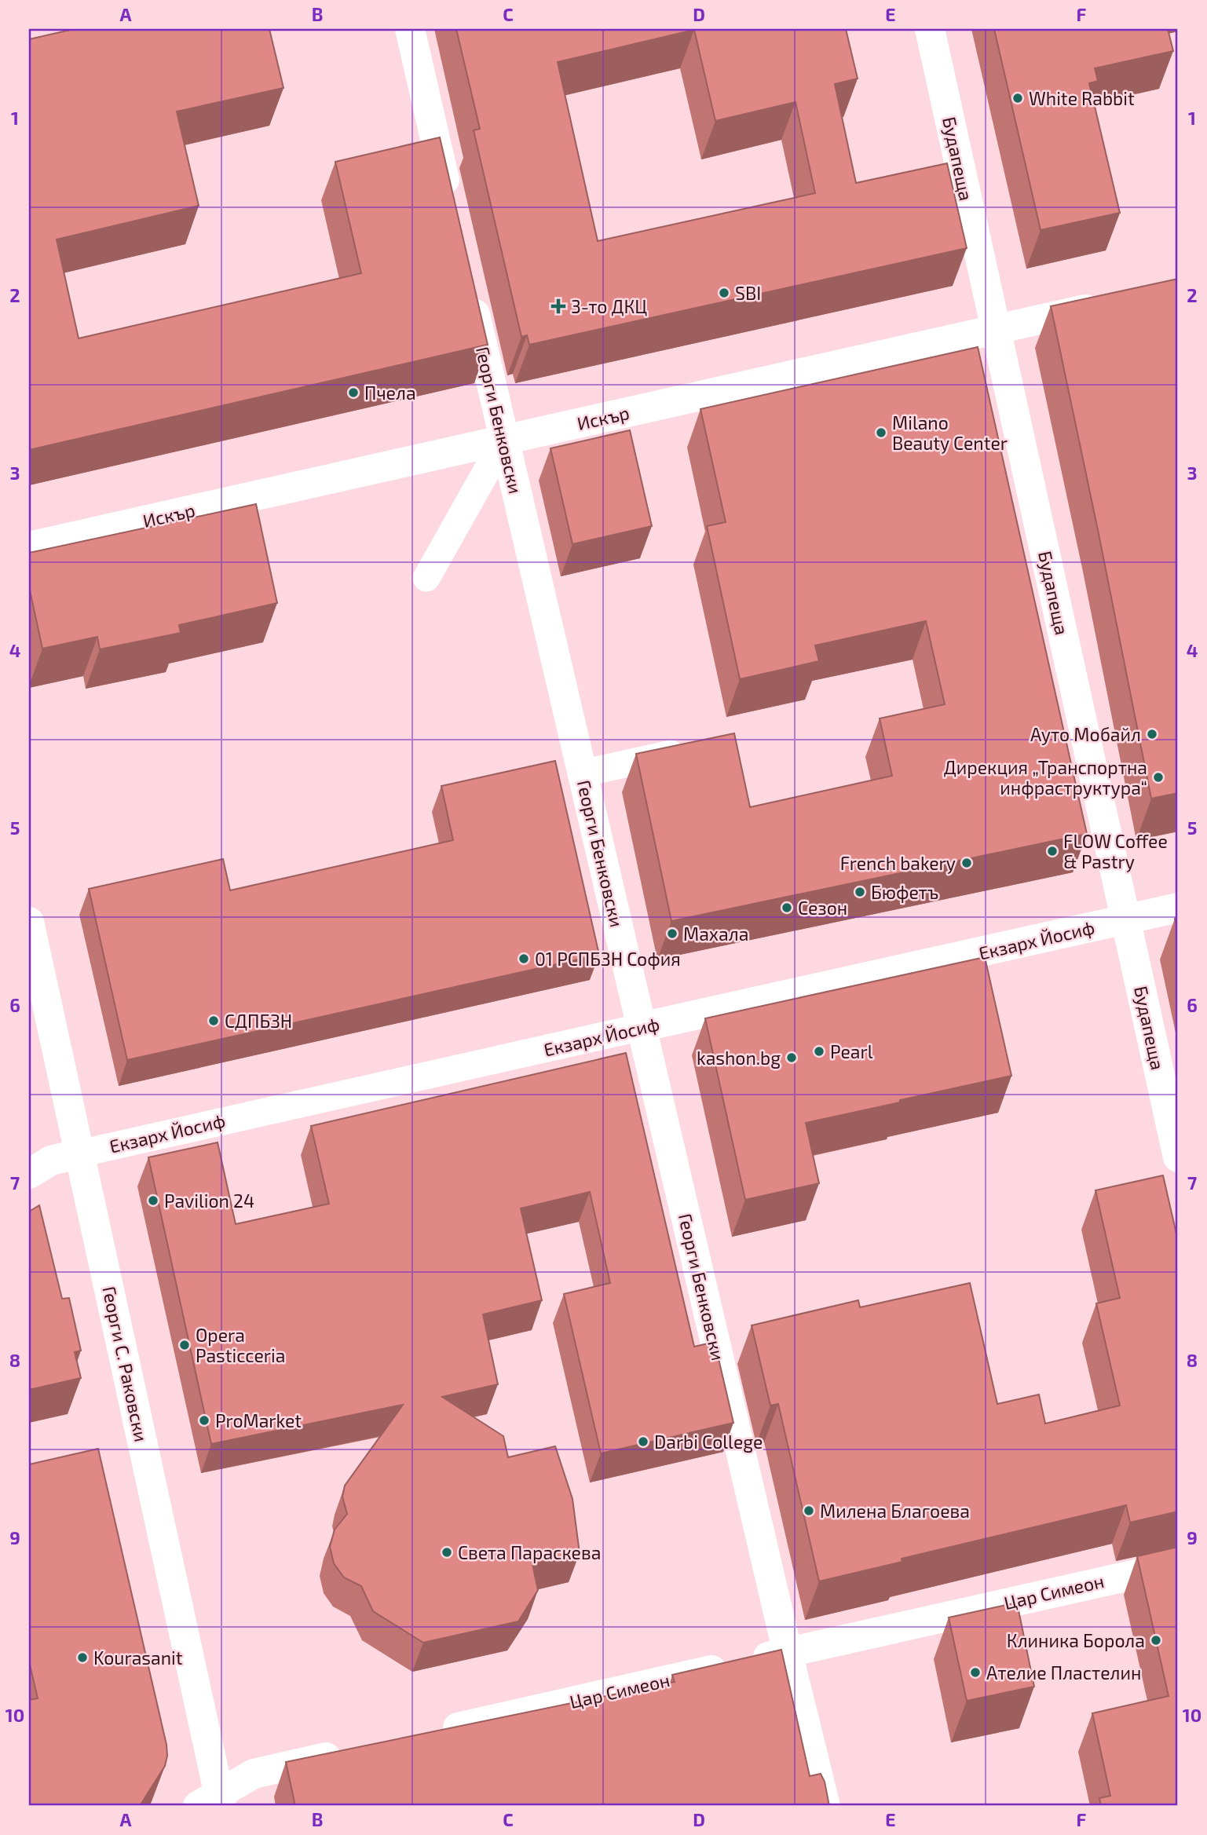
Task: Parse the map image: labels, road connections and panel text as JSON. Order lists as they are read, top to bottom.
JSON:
{
  "streets": {
    "street": [
      "Будапеща",
      "Искър",
      "Георги Бенковски",
      "Екзарх Йосиф",
      "Георги С. Раковски",
      "Цар Симеон"
    ]
  },
  "crossings": [
    ["Будапеща", "Искър"],
    ["Будапеща", "Екзарх Йосиф"],
    ["Искър", "Георги Бенковски"],
    ["Георги Бенковски", "Екзарх Йосиф"],
    ["Георги Бенковски", "Цар Симеон"],
    ["Екзарх Йосиф", "Георги С. Раковски"]
  ],
  "places": {
    "other": [
      "White Rabbit",
      "SBI",
      "Пчела",
      "Milano Beauty Center",
      "Ауто Мобайл",
      "Дирекция „Транспортна инфраструктура“",
      "FLOW Coffee & Pastry",
      "French bakery",
      "Бюфетъ",
      "Сезон",
      "Махала",
      "01 РСПБЗН София",
      "СДПБЗН",
      "Pearl",
      "kashon.bg",
      "Pavilion 24",
      "Opera Pasticceria",
      "ProMarket",
      "Darbi College",
      "Милена Благоева",
      "Света Параскева",
      "Клиника Борола",
      "Kourasanit",
      "Ателие Пластелин"
    ],
    "health": ["3-то ДКЦ"]
  },
  "grid": {
    "columns": [
      "A",
      "B",
      "C",
      "D",
      "E",
      "F"
    ],
    "rows": [
      "1",
      "2",
      "3",
      "4",
      "5",
      "6",
      "7",
      "8",
      "9",
      "10"
    ]
  }
}
